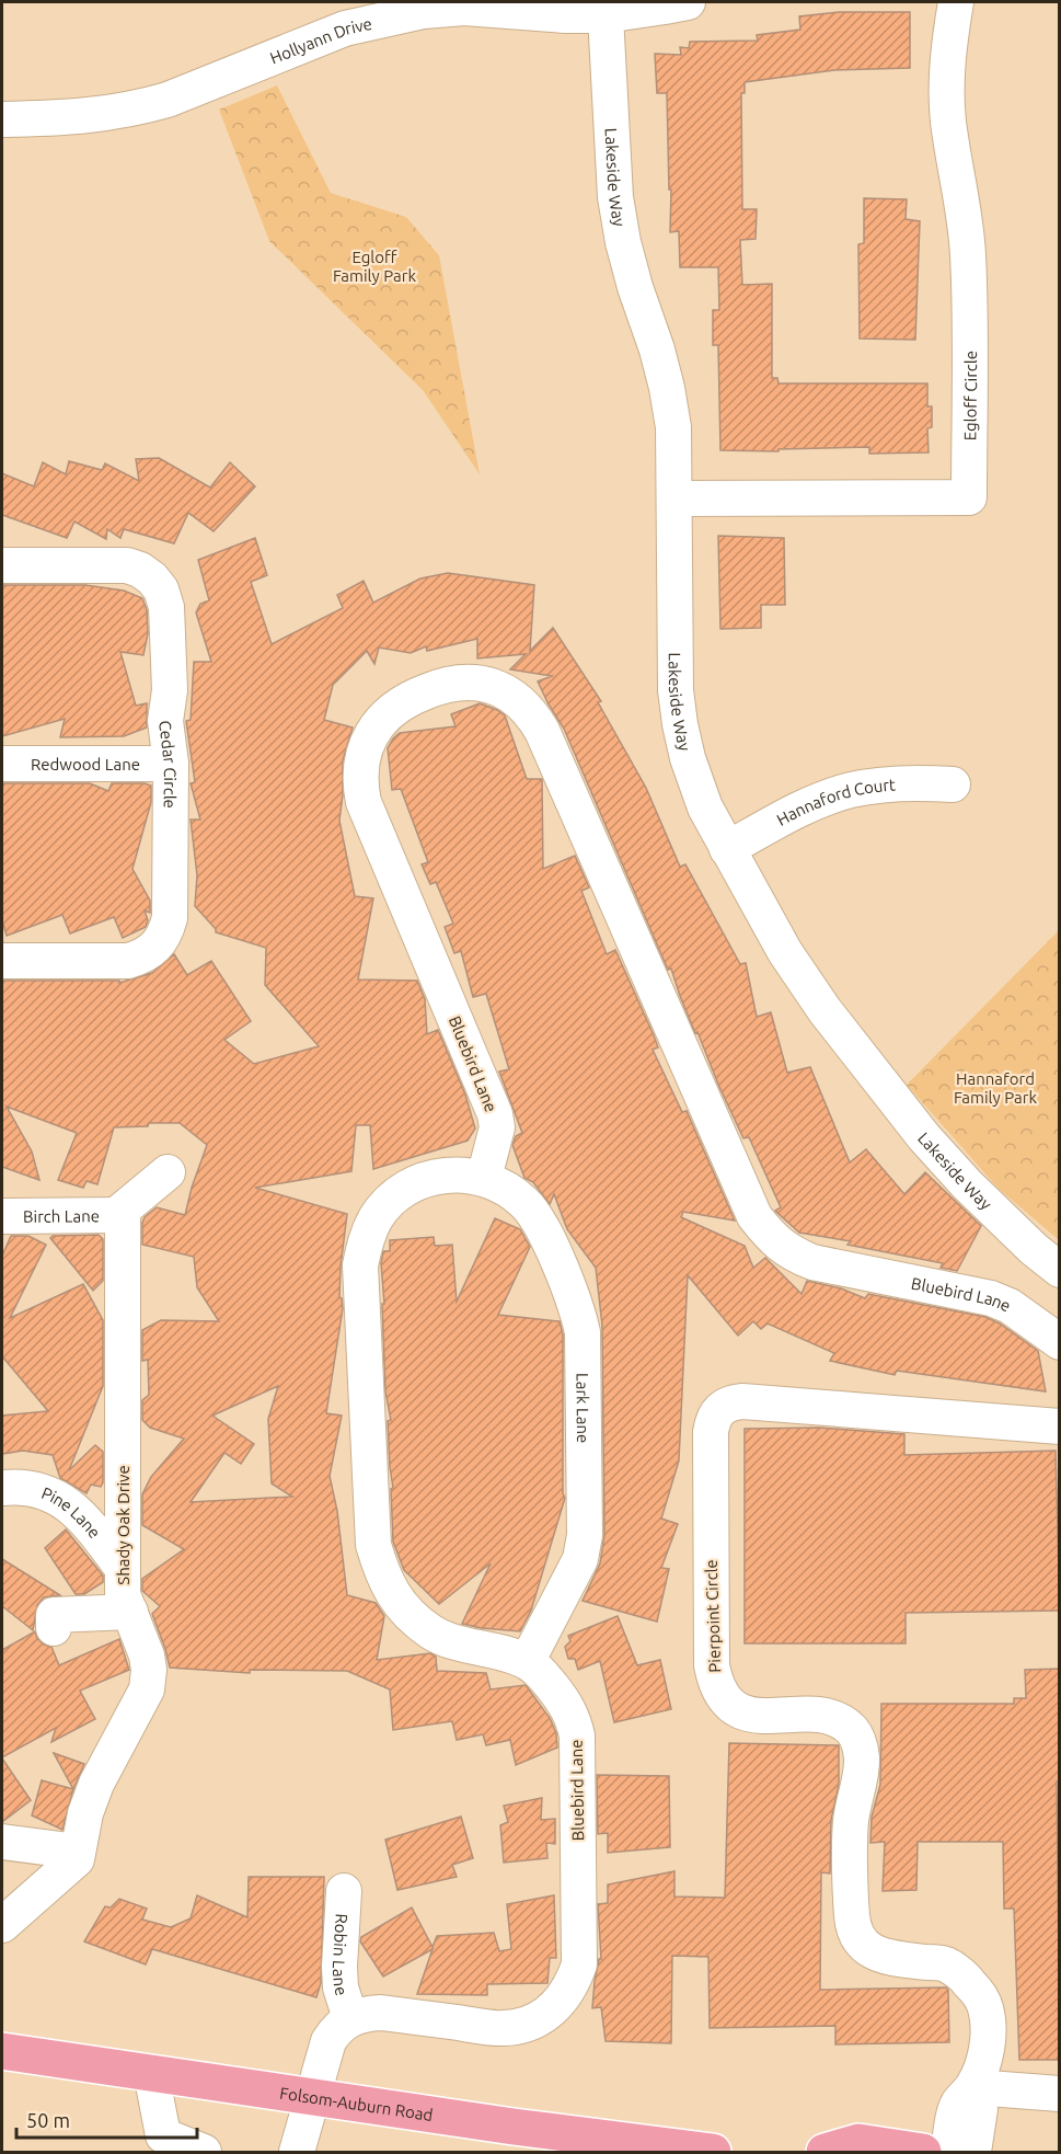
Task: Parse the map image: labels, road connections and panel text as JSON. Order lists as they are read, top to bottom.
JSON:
{
  "streets": {
    "main road": ["Folsom-Auburn Road"],
    "street": [
      "Hollyann Drive",
      "Lakeside Way",
      "Egloff Circle",
      "Redwood Lane",
      "Cedar Circle",
      "Hannaford Court",
      "Bluebird Lane",
      "Birch Lane",
      "Lark Lane",
      "Pine Lane",
      "Shady Oak Drive",
      "Pierpoint Circle",
      "Robin Lane"
    ]
  },
  "crossings": [
    ["Hollyann Drive", "Lakeside Way"],
    ["Lakeside Way", "Egloff Circle"],
    ["Lakeside Way", "Hannaford Court"],
    ["Redwood Lane", "Cedar Circle"],
    ["Bluebird Lane", "Lark Lane"],
    ["Bluebird Lane", "Robin Lane"],
    ["Birch Lane", "Shady Oak Drive"],
    ["Pine Lane", "Shady Oak Drive"]
  ],
  "parks": ["Egloff Family Park", "Hannaford Family Park"],
  "scale_bar": "50 m"
}
